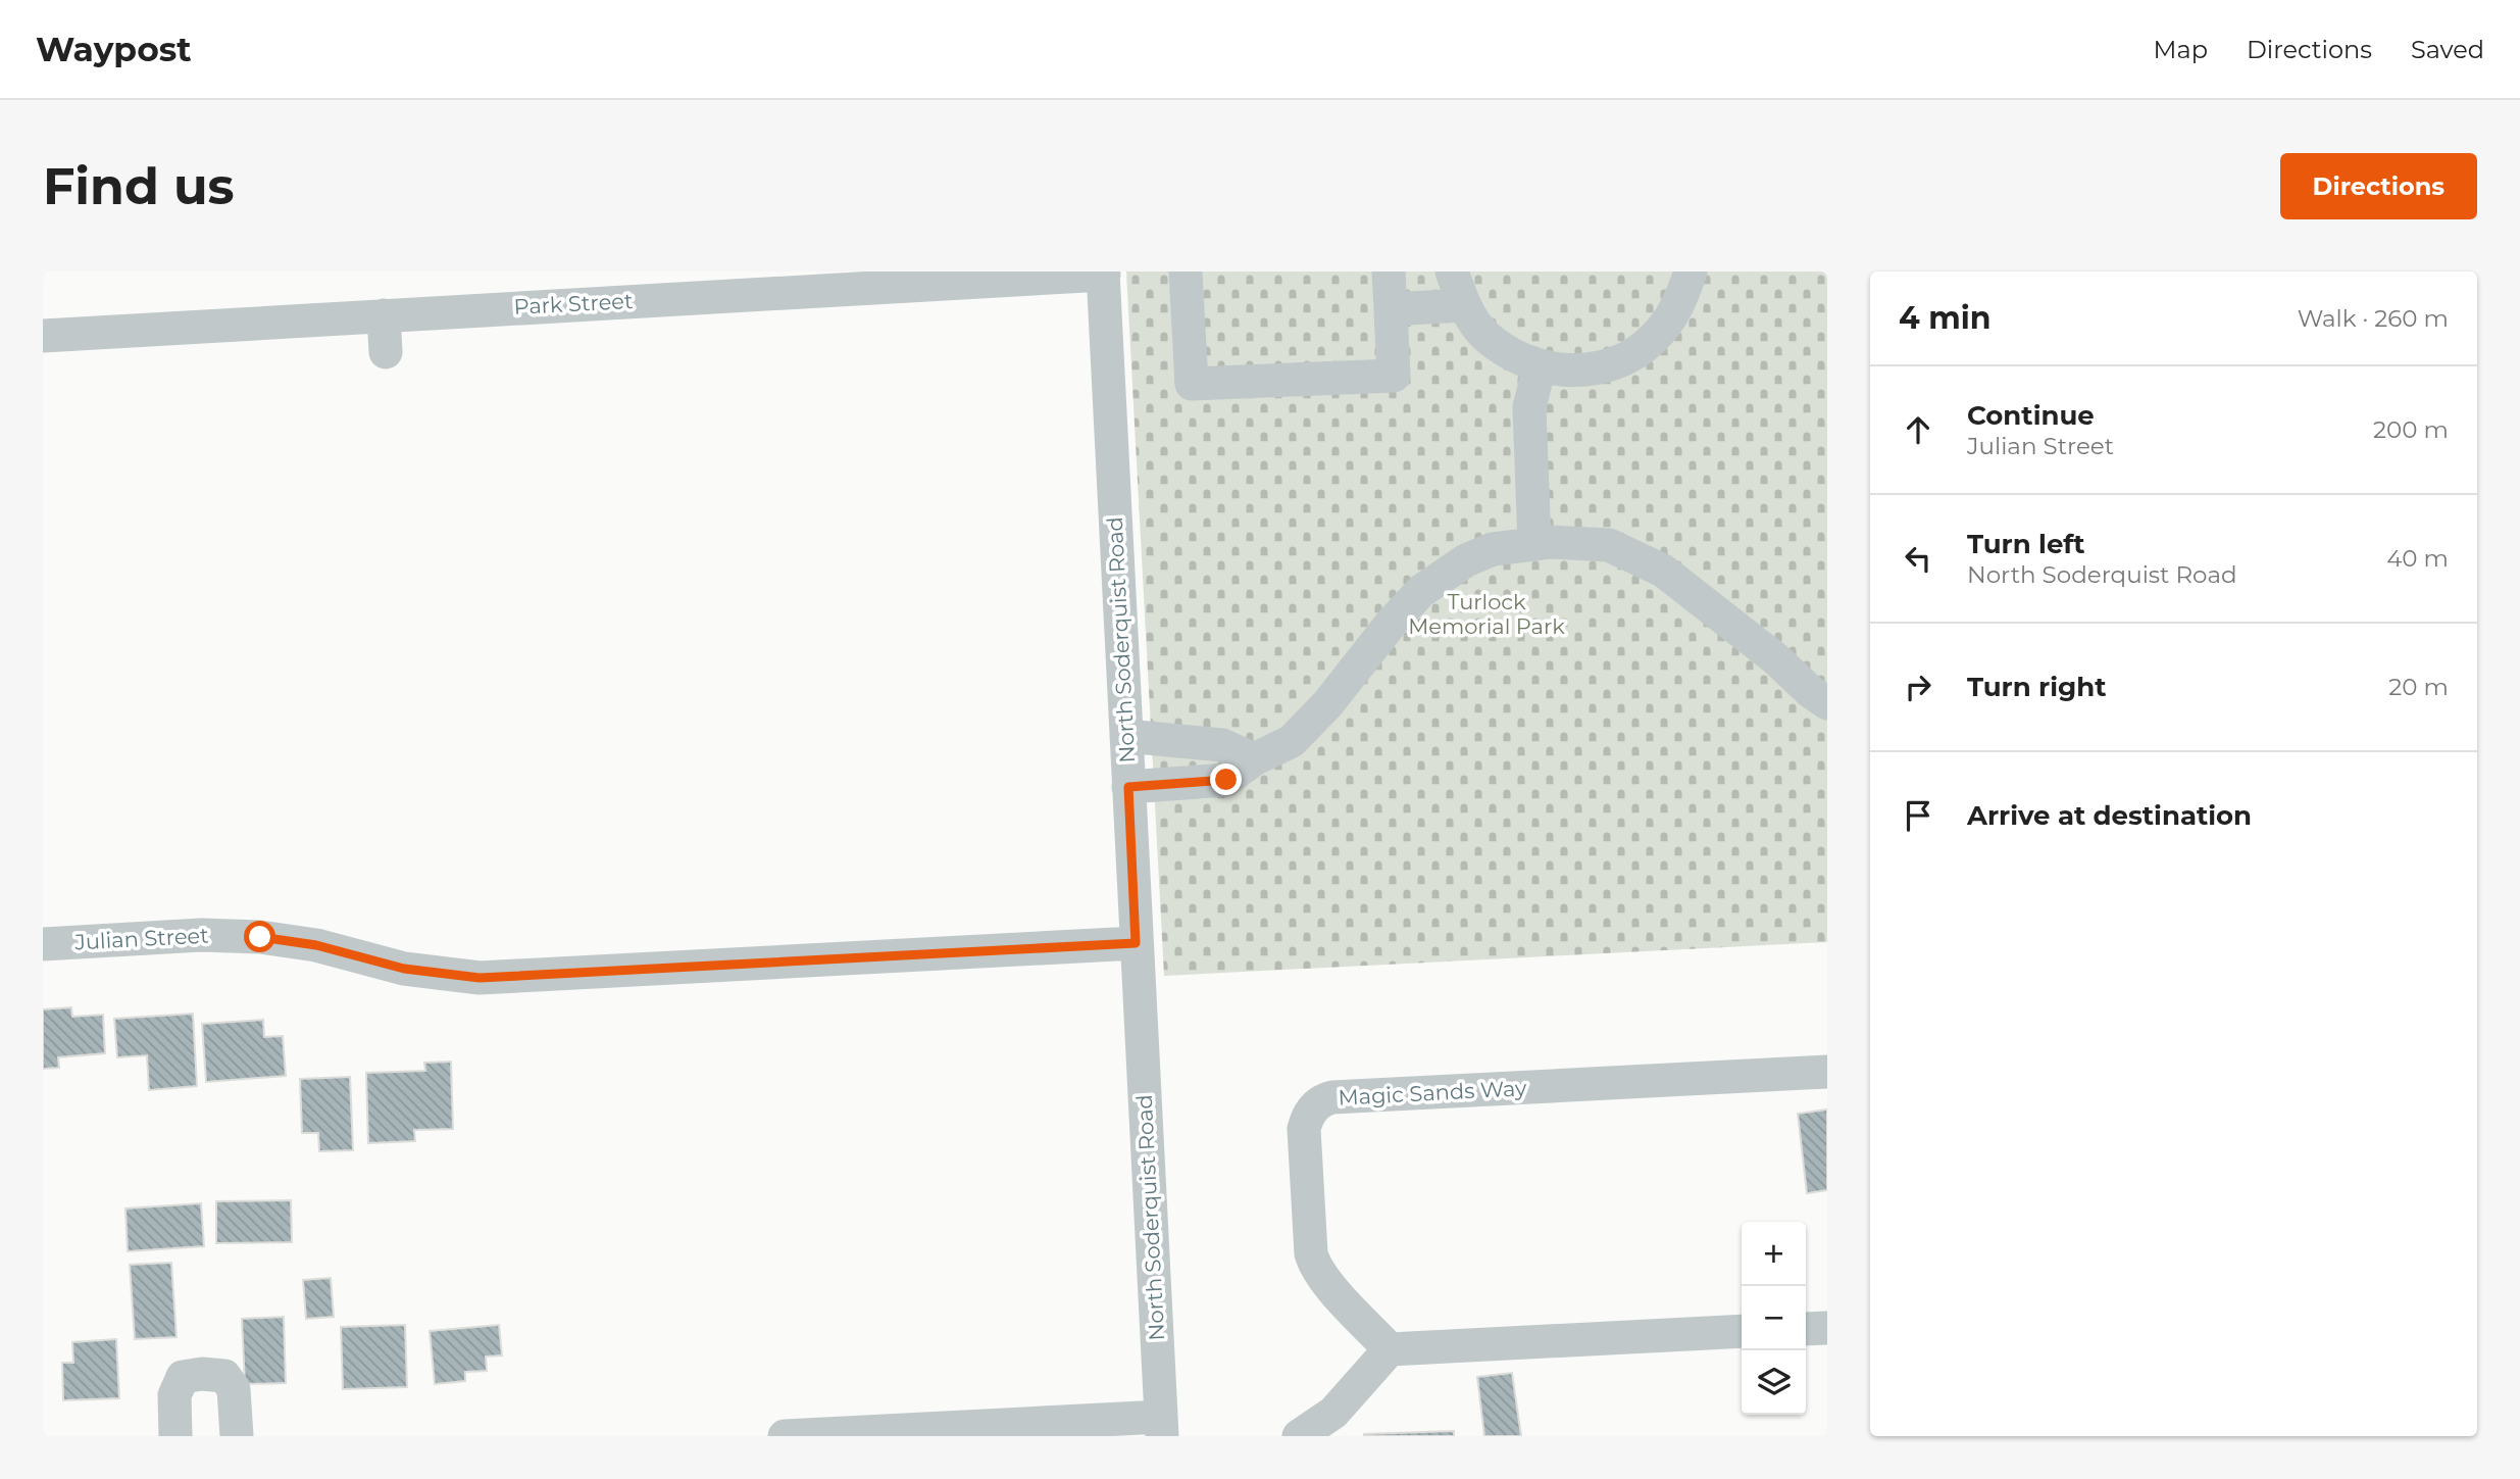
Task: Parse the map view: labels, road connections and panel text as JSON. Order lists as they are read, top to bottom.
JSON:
{
  "streets": {
    "street": [
      "Park Street",
      "North Soderquist Road",
      "Julian Street",
      "Magic Sands Way"
    ]
  },
  "crossings": [
    ["Park Street", "North Soderquist Road"],
    ["North Soderquist Road", "Julian Street"]
  ],
  "parks": ["Turlock Memorial Park"],
  "page": {
    "header": "Waypost",
    "nav": ["Map", "Directions", "Saved"],
    "buttons": "Directions",
    "title": "Find us",
    "heading": ["4 min", "Walk · 260 m"],
    "list": [
      ["Continue", "Julian Street", "200 m"],
      ["Turn left", "North Soderquist Road", "40 m"],
      ["Turn right", "20 m"],
      "Arrive at destination"
    ],
    "map_buttons": ["+", "−"]
  }
}
